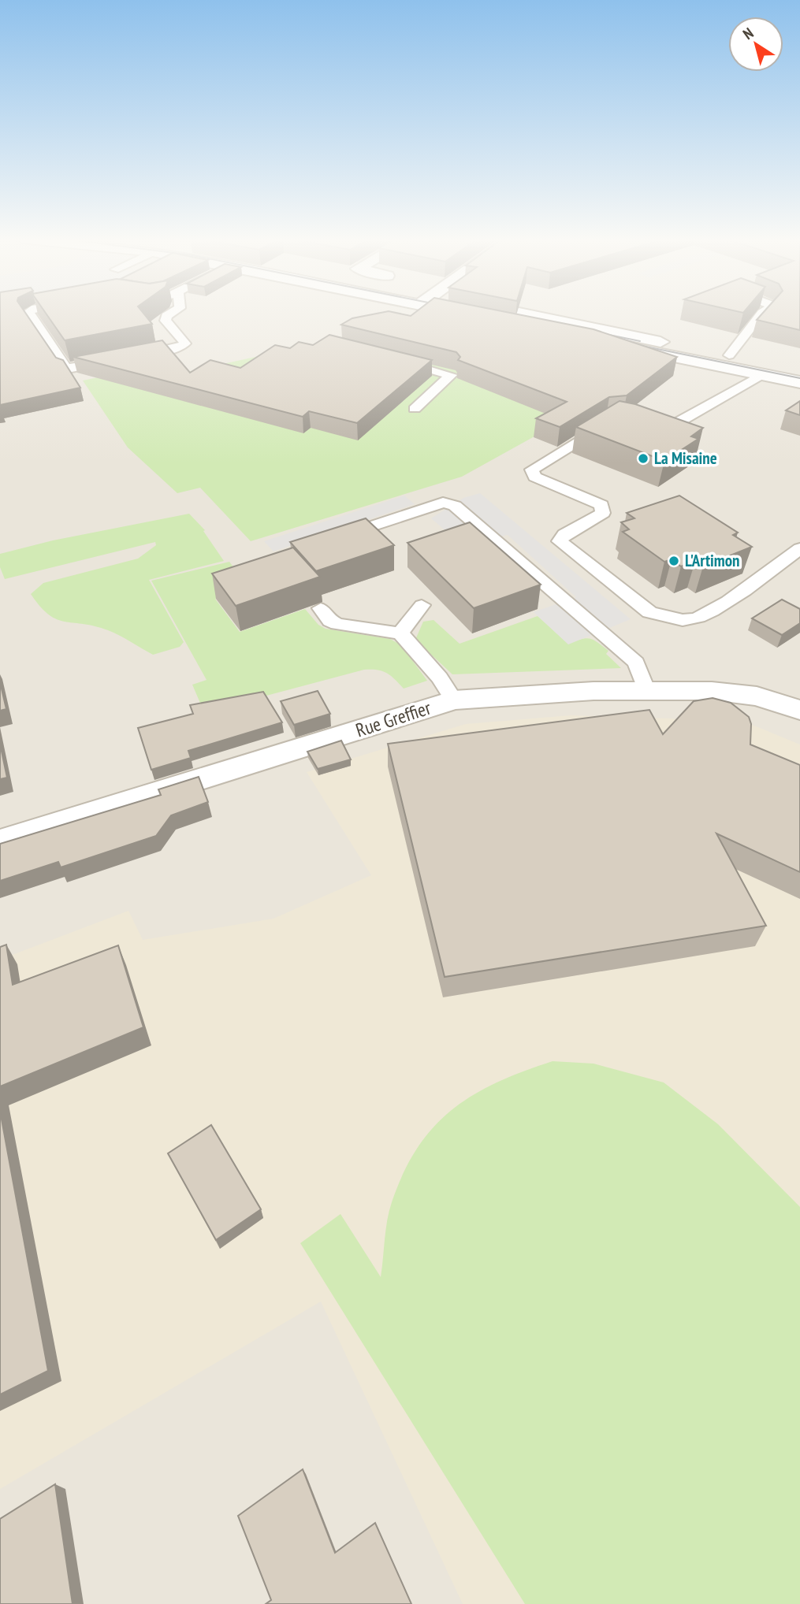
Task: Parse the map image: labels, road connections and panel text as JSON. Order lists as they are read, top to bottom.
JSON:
{
  "streets": {
    "street": ["Rue Greffier"]
  },
  "places": ["La Misaine", "L'Artimon"],
  "north": "top left"
}
